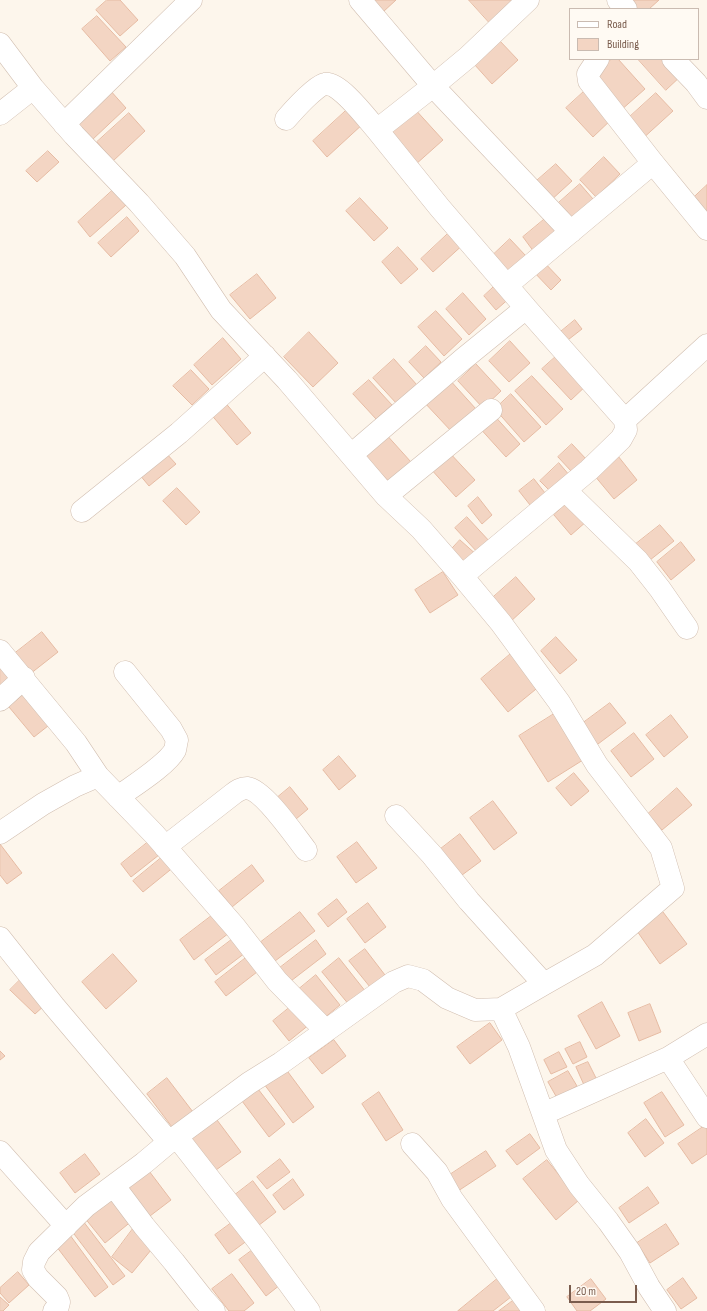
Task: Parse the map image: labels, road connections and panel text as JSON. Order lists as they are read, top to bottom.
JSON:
{
  "legend": ["Road", "Building"],
  "scale_bar": "20 m"
}
